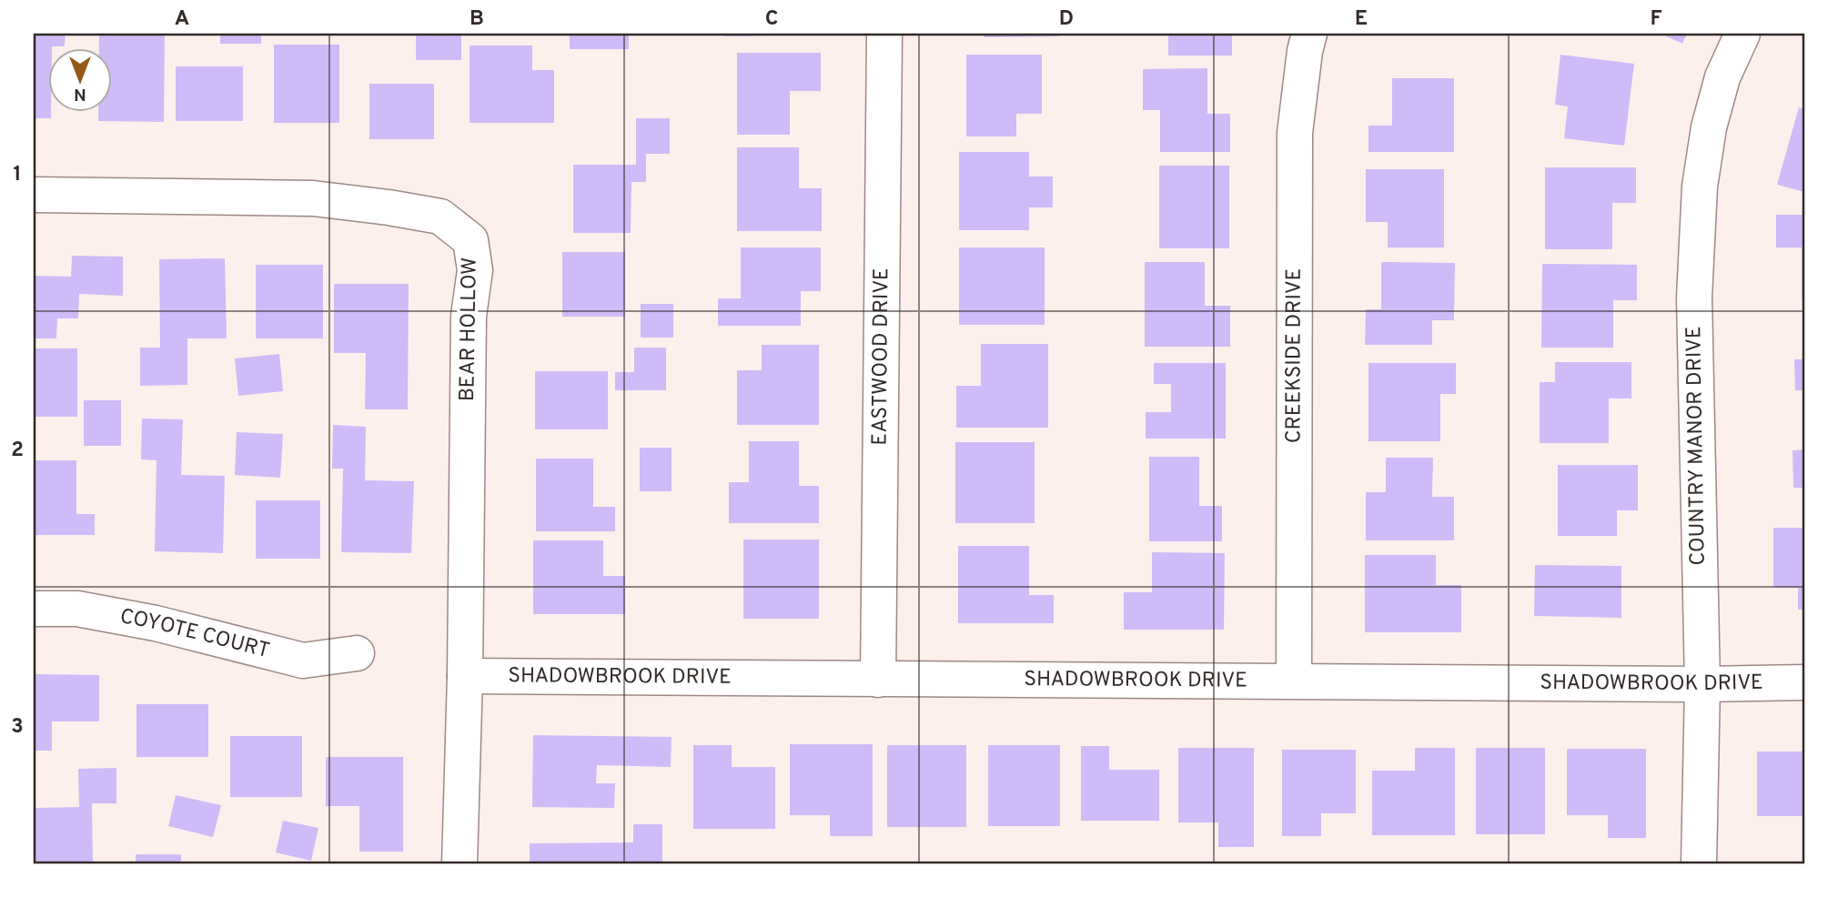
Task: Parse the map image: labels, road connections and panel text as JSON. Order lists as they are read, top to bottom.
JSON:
{
  "streets": {
    "street": [
      "BEAR HOLLOW",
      "EASTWOOD DRIVE",
      "CREEKSIDE DRIVE",
      "COUNTRY MANOR DRIVE",
      "COYOTE COURT",
      "SHADOWBROOK DRIVE"
    ]
  },
  "crossings": [
    ["BEAR HOLLOW", "SHADOWBROOK DRIVE"],
    ["EASTWOOD DRIVE", "SHADOWBROOK DRIVE"],
    ["CREEKSIDE DRIVE", "SHADOWBROOK DRIVE"],
    ["COUNTRY MANOR DRIVE", "SHADOWBROOK DRIVE"]
  ],
  "north": "bottom",
  "grid": {
    "columns": [
      "A",
      "B",
      "C",
      "D",
      "E",
      "F"
    ],
    "rows": ["1", "2", "3"]
  }
}
